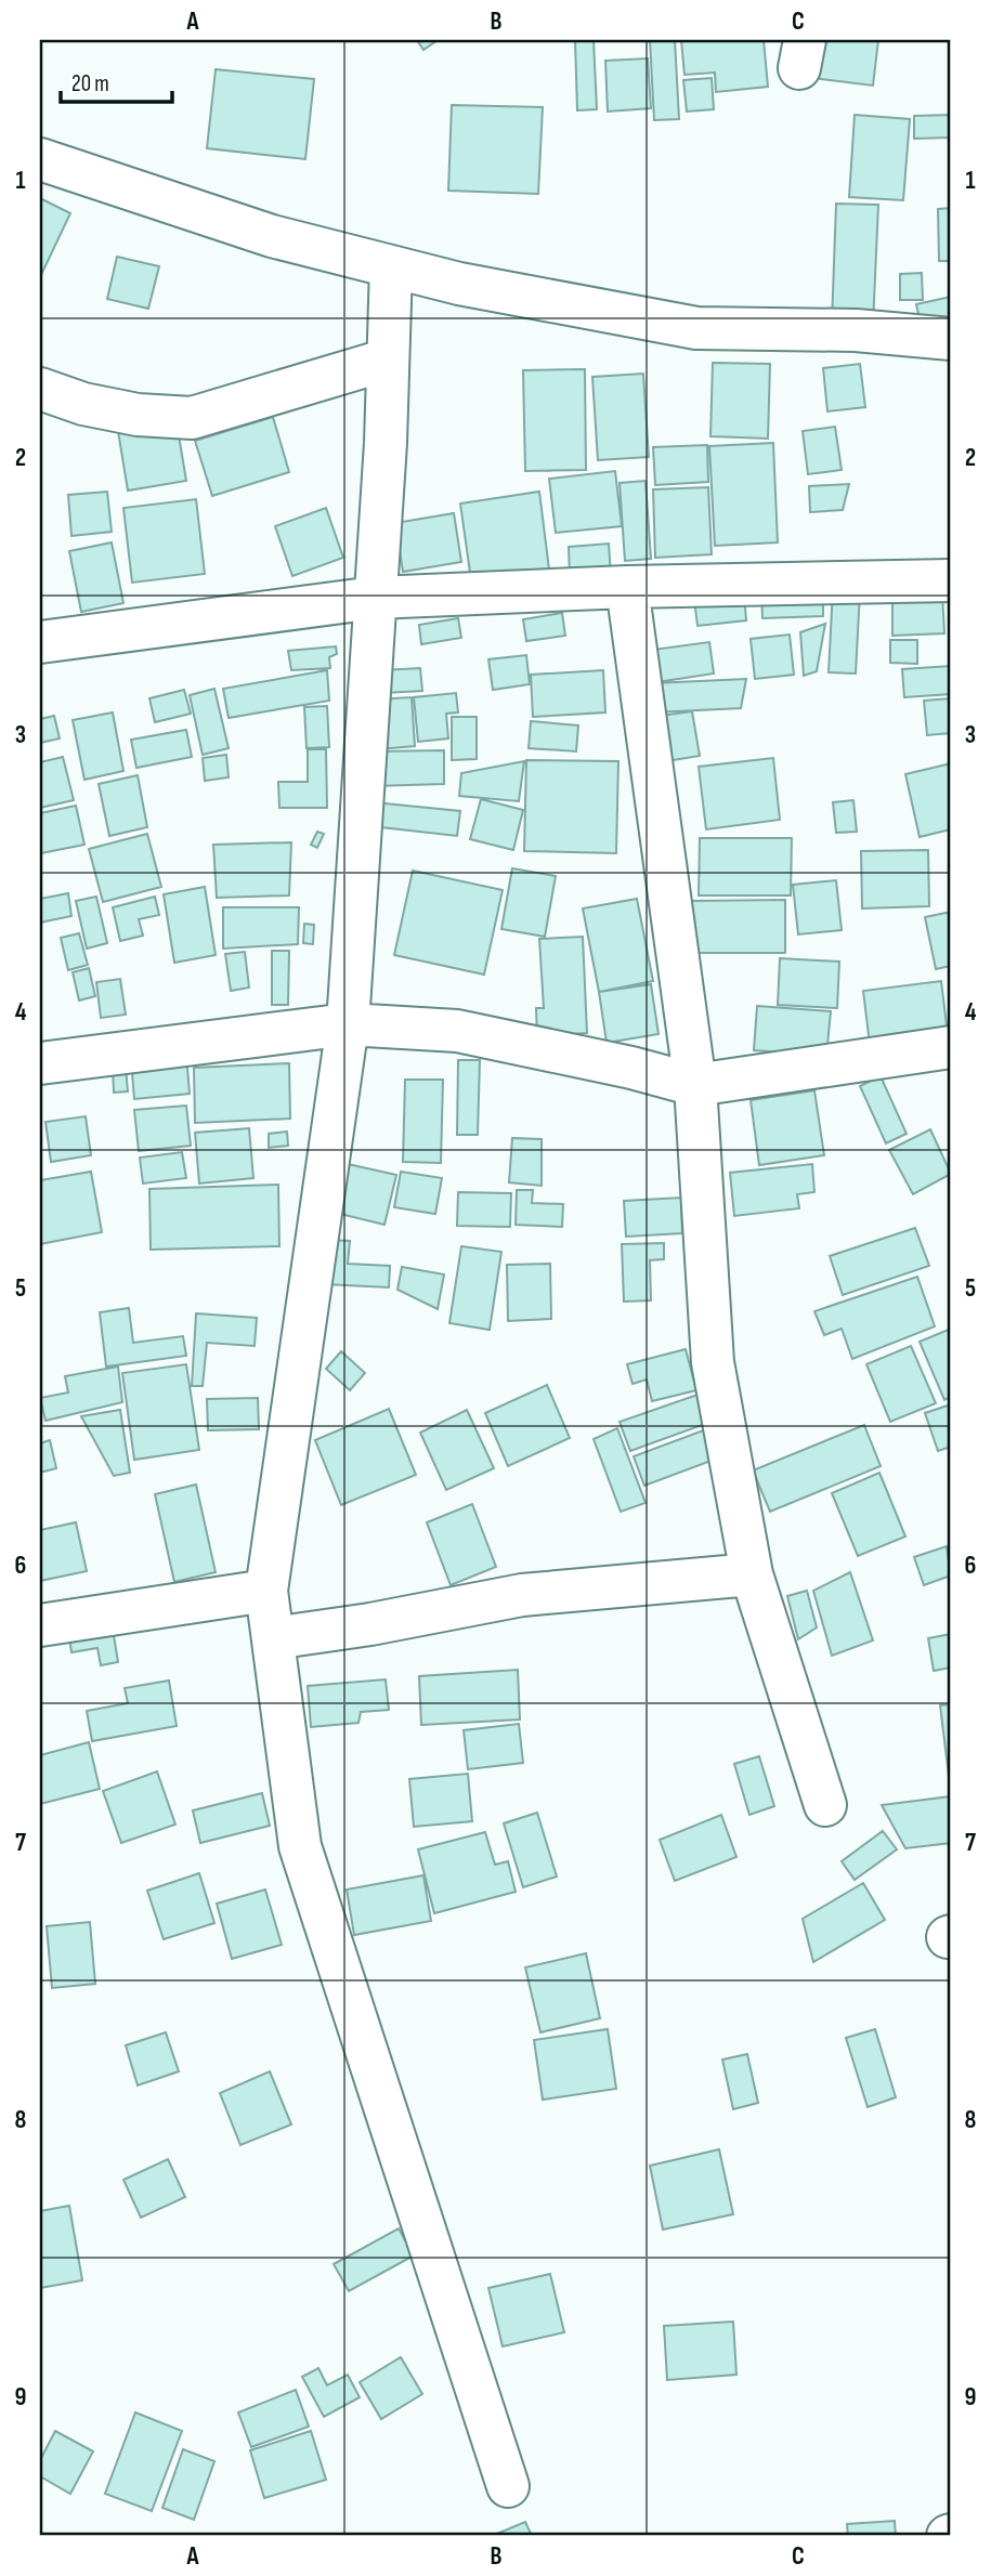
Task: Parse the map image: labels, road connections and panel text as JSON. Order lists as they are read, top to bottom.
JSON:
{
  "scale_bar": "20 m",
  "grid": {
    "columns": ["A", "B", "C"],
    "rows": [
      "1",
      "2",
      "3",
      "4",
      "5",
      "6",
      "7",
      "8",
      "9"
    ]
  }
}
